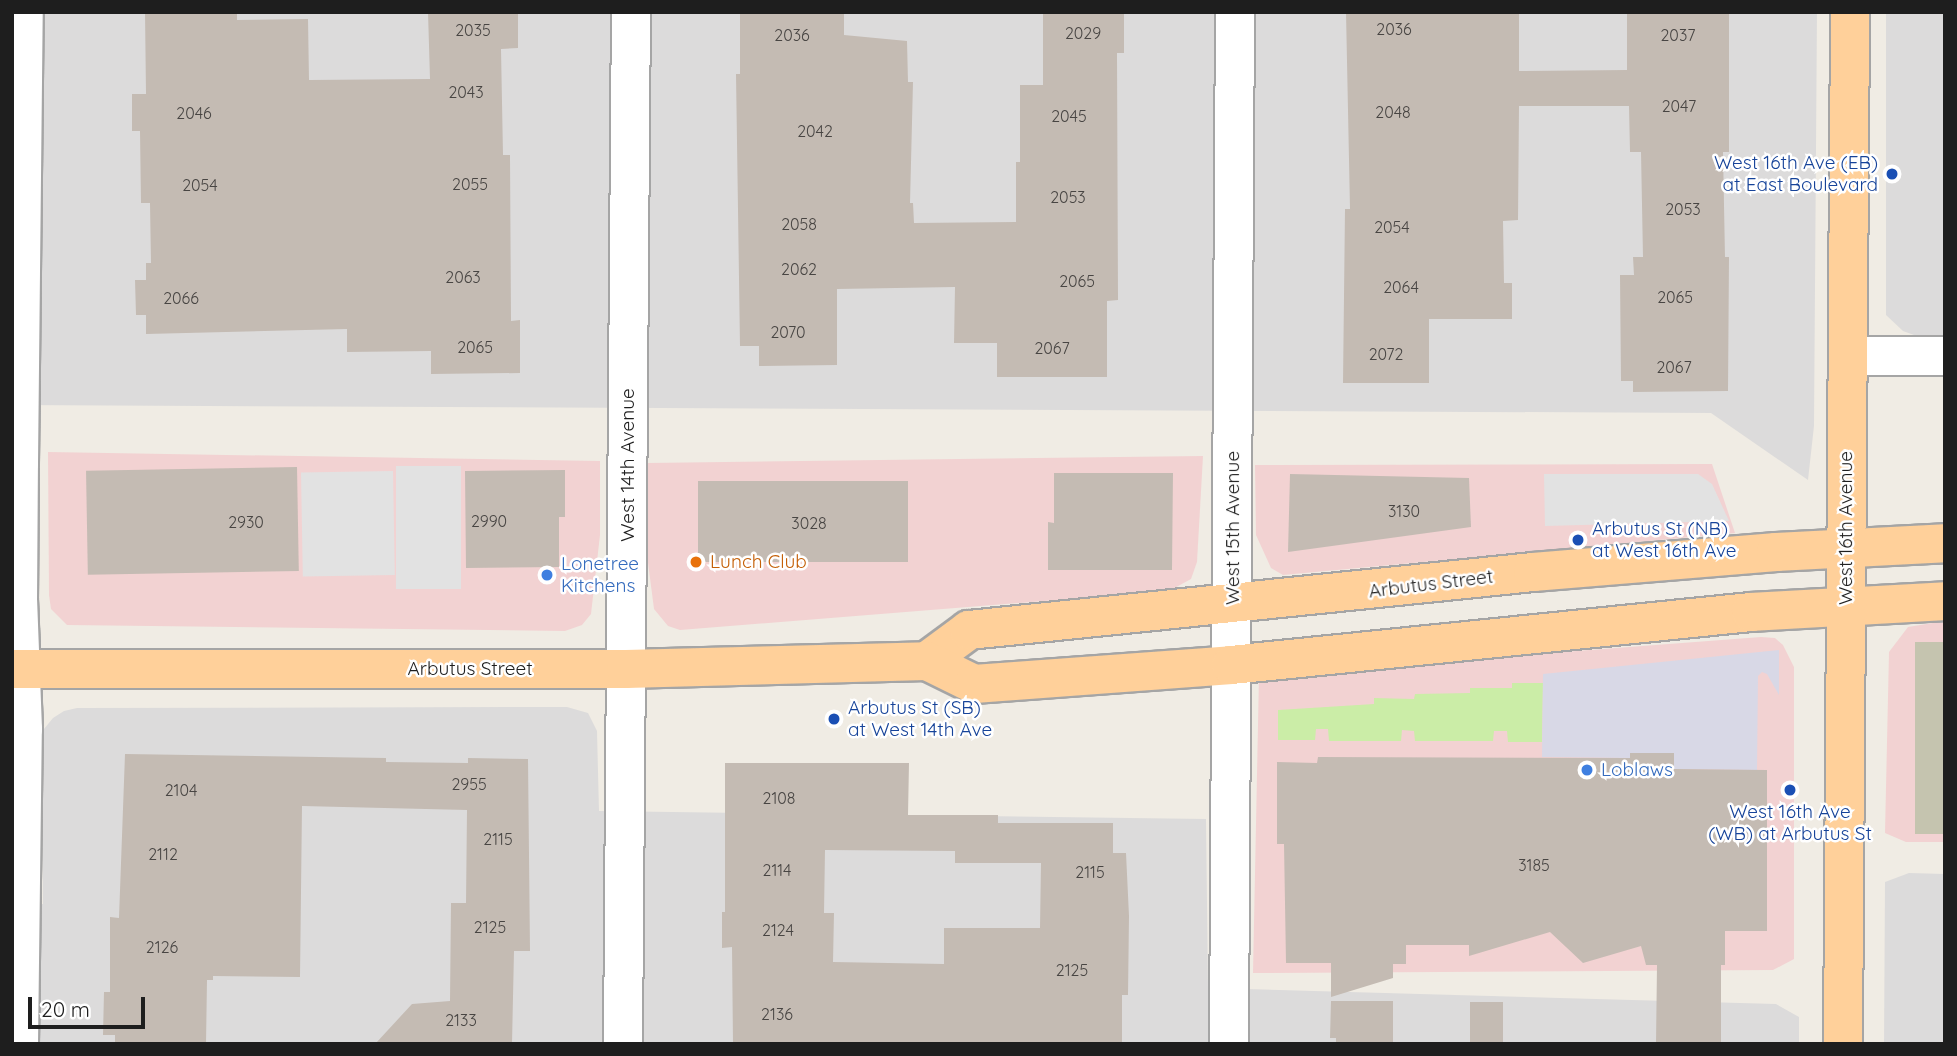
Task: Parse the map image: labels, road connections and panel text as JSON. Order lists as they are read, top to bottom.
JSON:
{
  "streets": {
    "main road": ["West 16th Avenue", "Arbutus Street"],
    "street": ["West 14th Avenue", "West 15th Avenue"]
  },
  "crossings": [
    ["West 14th Avenue", "Arbutus Street"],
    ["West 15th Avenue", "Arbutus Street"],
    ["West 16th Avenue", "Arbutus Street"]
  ],
  "places": [
    "West 16th Ave (EB) at East Boulevard",
    "Arbutus St (NB) at West 16th Ave",
    "Lunch Club",
    "Lonetree Kitchens",
    "Arbutus St (SB) at West 14th Ave",
    "Loblaws",
    "West 16th Ave (WB) at Arbutus St"
  ],
  "house_numbers": [
    "2036",
    "2035",
    "2029",
    "2036",
    "2037",
    "2043",
    "2047",
    "2048",
    "2046",
    "2045",
    "2042",
    "2055",
    "2054",
    "2053",
    "2053",
    "2058",
    "2054",
    "2062",
    "2063",
    "2065",
    "2064",
    "2065",
    "2066",
    "2070",
    "2065",
    "2067",
    "2072",
    "2067",
    "3130",
    "2990",
    "2930",
    "3028",
    "2955",
    "2104",
    "2108",
    "2115",
    "2112",
    "3185",
    "2114",
    "2115",
    "2125",
    "2124",
    "2126",
    "2125",
    "2136",
    "2133"
  ],
  "scale_bar": "20 m"
}
